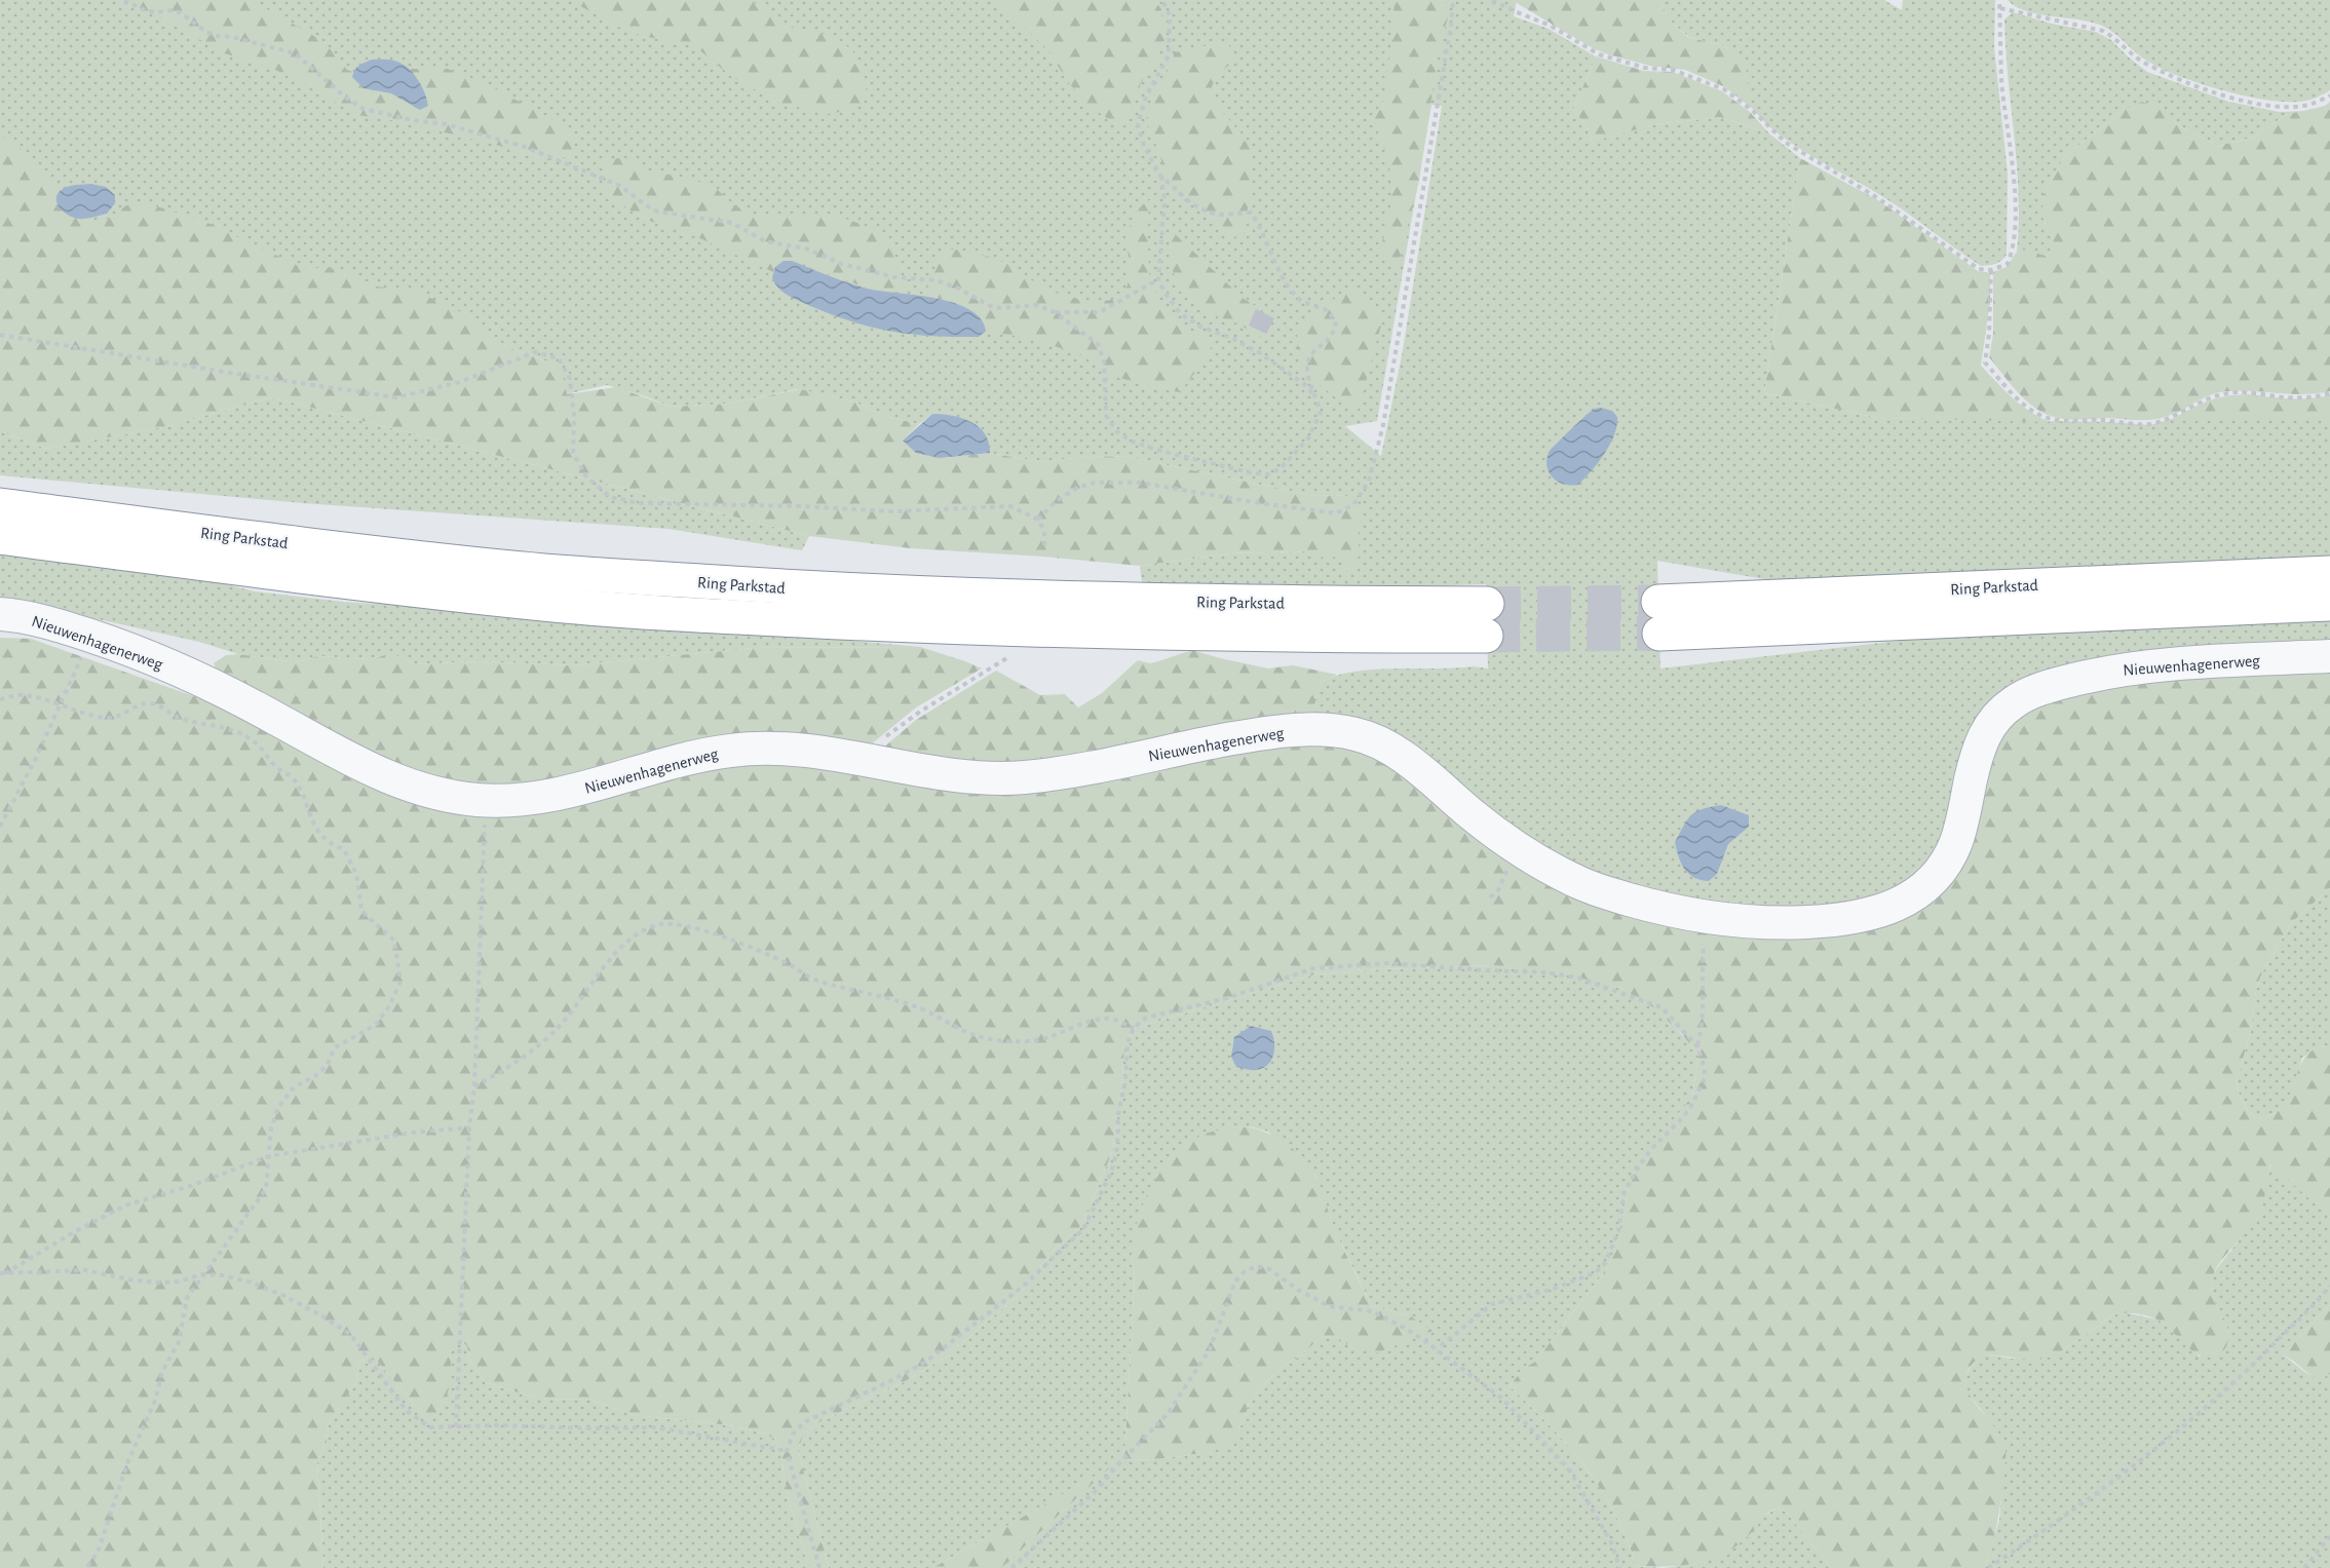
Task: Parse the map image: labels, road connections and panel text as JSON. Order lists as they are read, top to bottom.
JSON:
{
  "streets": {
    "highway": ["Ring Parkstad"],
    "street": ["Nieuwenhagenerweg"]
  }
}
